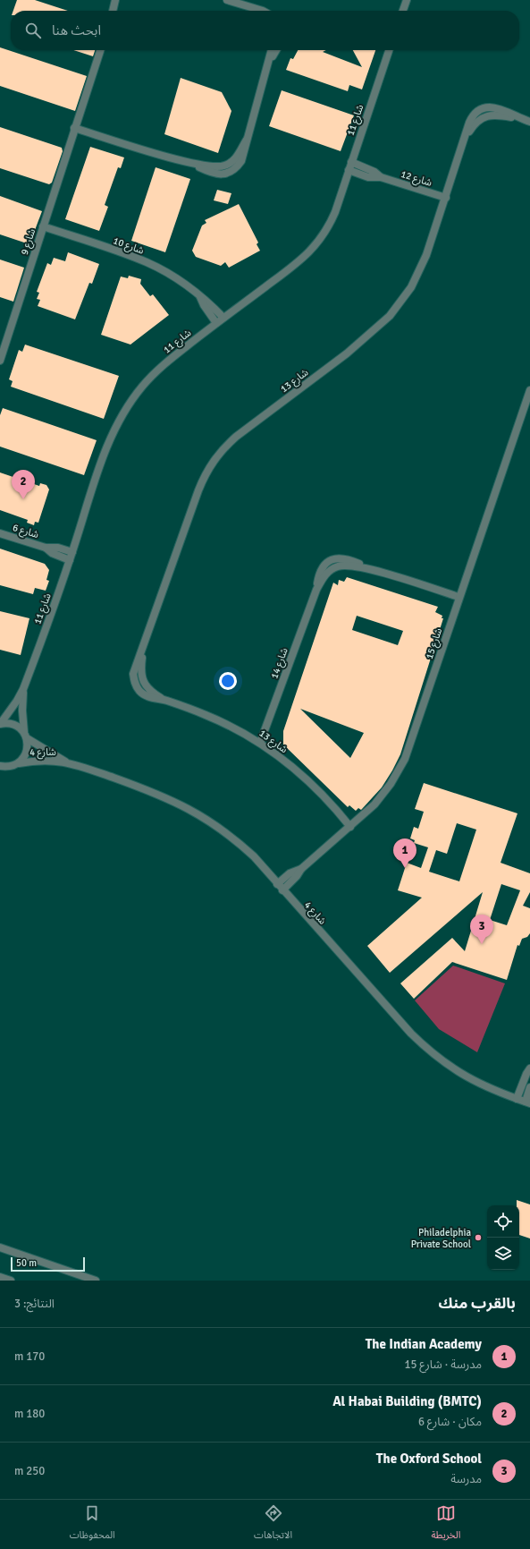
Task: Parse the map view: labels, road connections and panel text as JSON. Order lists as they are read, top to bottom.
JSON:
{
  "streets": {
    "street": [
      "شارع 11",
      "شارع 12",
      "شارع 9",
      "شارع 10",
      "شارع 13",
      "شارع 6",
      "شارع 15",
      "شارع 14",
      "شارع 4"
    ]
  },
  "crossings": [
    ["شارع 11", "شارع 12"],
    ["شارع 11", "شارع 10"],
    ["شارع 11", "شارع 6"],
    ["شارع 11", "شارع 4"],
    ["شارع 12", "شارع 13"],
    ["شارع 9", "شارع 10"],
    ["شارع 13", "شارع 15"],
    ["شارع 13", "شارع 14"],
    ["شارع 15", "شارع 14"],
    ["شارع 15", "شارع 4"]
  ],
  "places": ["Philadelphia Private School"],
  "scale_bar": "50 m",
  "page": {
    "search": "ابحث هنا",
    "pins": ["2", "1", "3"],
    "scale": "50 m",
    "heading": ["بالقرب منك", "النتائج: 3"],
    "list": [
      {
        "mark": "1",
        "name": "The Indian Academy",
        "note": "مدرسة · شارع 15",
        "value": "170 m"
      },
      {
        "mark": "2",
        "name": "Al Habai Building (BMTC)",
        "note": "مكان · شارع 6",
        "value": "180 m"
      },
      {
        "mark": "3",
        "name": "The Oxford School",
        "note": "مدرسة",
        "value": "250 m"
      }
    ],
    "nav": ["الخريطة", "الاتجاهات", "المحفوظات"]
  }
}
